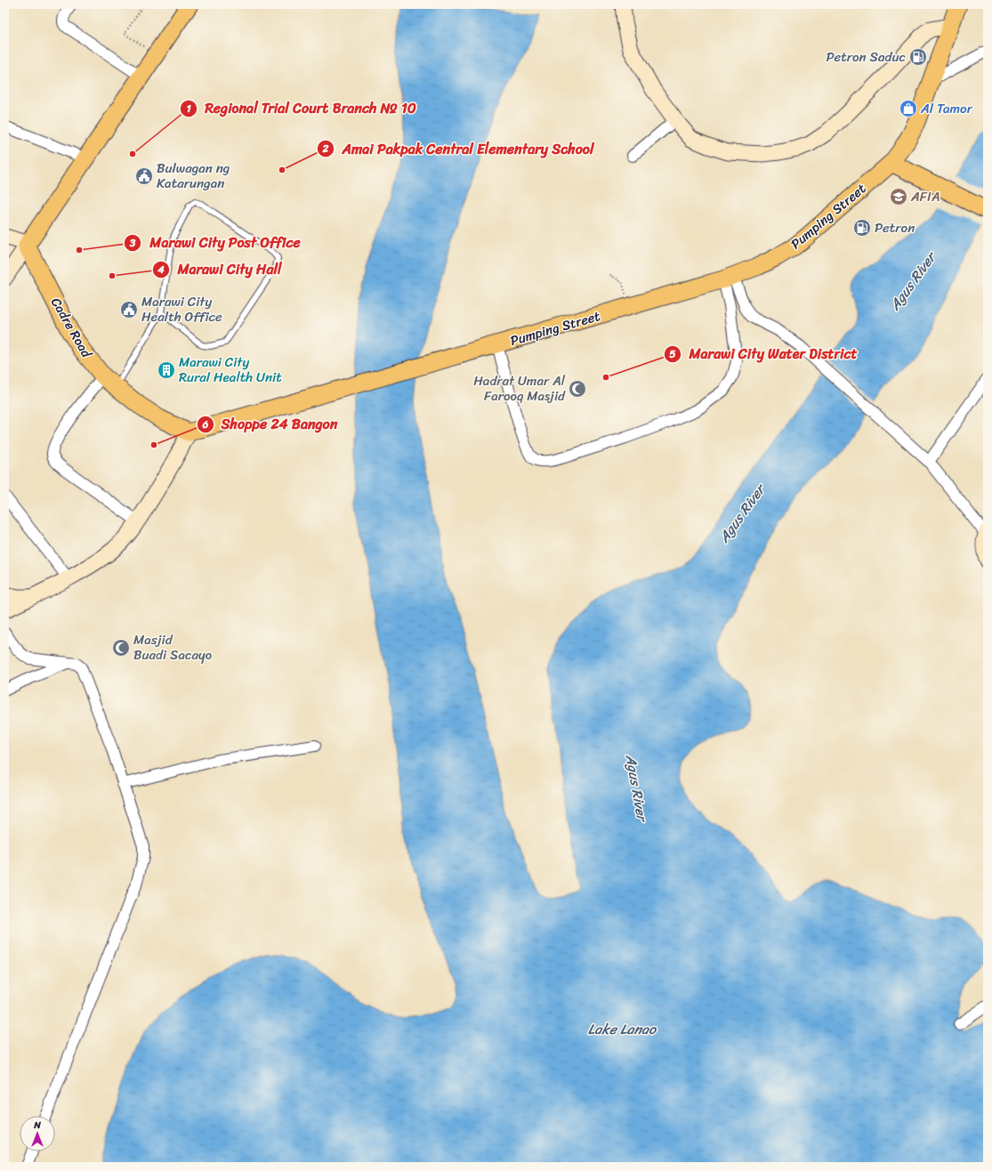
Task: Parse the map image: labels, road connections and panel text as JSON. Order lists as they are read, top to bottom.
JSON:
{
  "streets": {
    "main road": ["Pumping Street", "Cadre Road"]
  },
  "crossings": [
    ["Pumping Street", "Cadre Road"]
  ],
  "water": ["Agus River", "Lake Lanao"],
  "places": {
    "fuel station": ["Petron Saduc", "Petron"],
    "shop": ["Al Tamor"],
    "other": [
      "Regional Trial Court Branch № 10",
      "Amai Pakpak Central Elementary School",
      "Marawi City Post Office",
      "Marawi City Hall",
      "Marawi City Water District",
      "Shoppe 24 Bangon"
    ],
    "public building": ["Bulwagan ng Katarungan", "Marawi City Health Office"],
    "school or university": ["AFIA"],
    "building": ["Marawi City Rural Health Unit"],
    "mosque": ["Hadrat Umar Al Farooq Masjid", "Masjid Buadi Sacayo"]
  },
  "north": "top"
}
